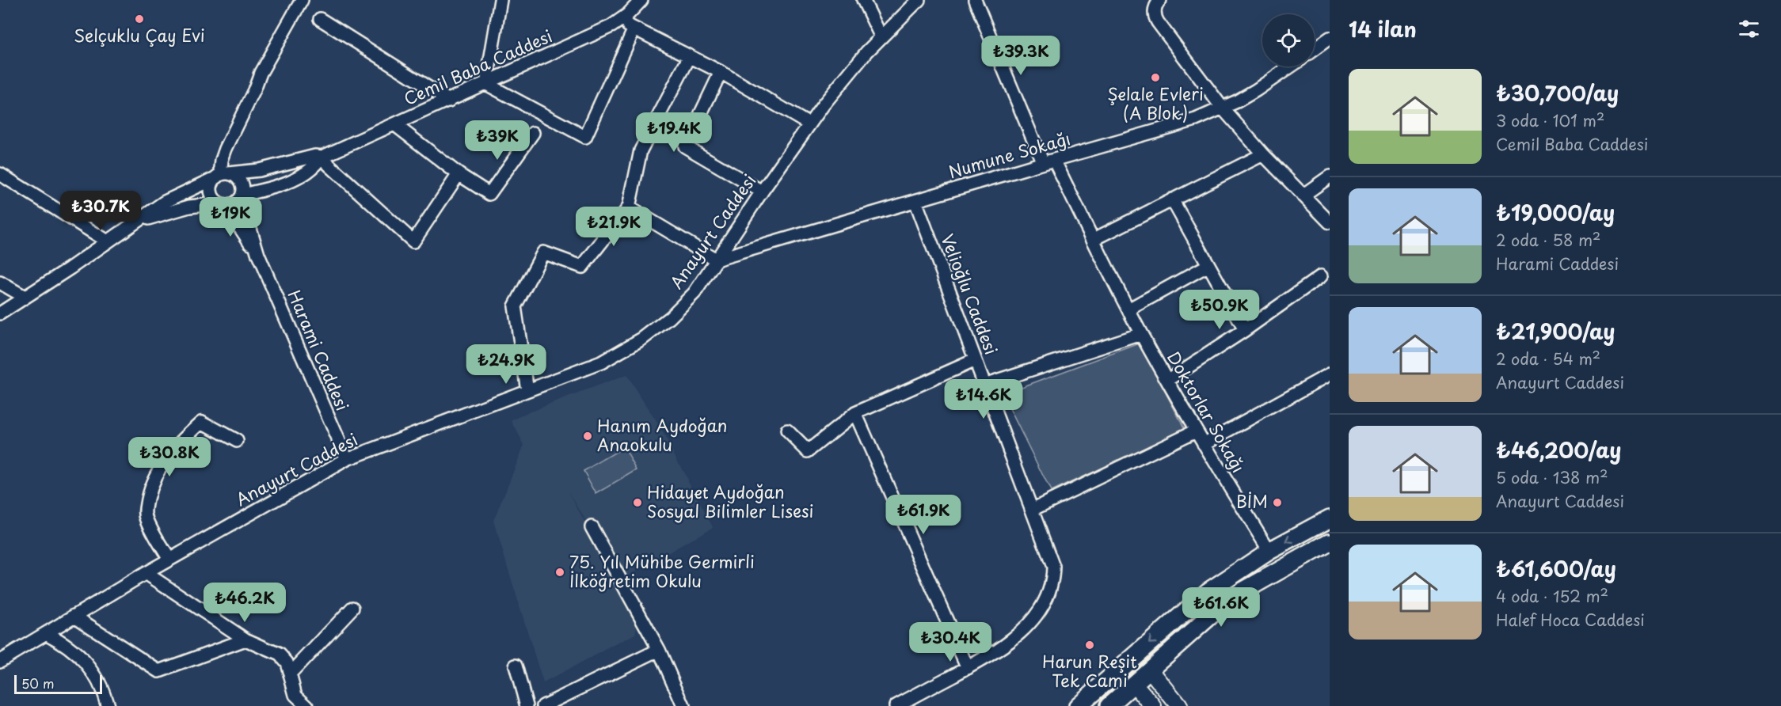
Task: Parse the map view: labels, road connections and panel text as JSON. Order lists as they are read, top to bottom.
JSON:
{
  "streets": {
    "street": [
      "Cemil Baba Caddesi",
      "Numune Sokağı",
      "Anayurt Caddesi",
      "Velioğlu Caddesi",
      "Harami Caddesi",
      "Doktorlar Sokağı"
    ]
  },
  "crossings": [
    ["Numune Sokağı", "Anayurt Caddesi"],
    ["Numune Sokağı", "Velioğlu Caddesi"],
    ["Numune Sokağı", "Doktorlar Sokağı"],
    ["Anayurt Caddesi", "Harami Caddesi"]
  ],
  "places": [
    "Selçuklu Çay Evi",
    "Şelale Evleri (A Blok)",
    "Hanım Aydoğan Anaokulu",
    "Hidayet Aydoğan Sosyal Bilimler Lisesi",
    "BİM",
    "75. Yıl Mühibe Germirli İlköğretim Okulu",
    "Harun Reşit Tek Cami"
  ],
  "scale_bar": "50 m",
  "page": {
    "heading": "14 ilan",
    "price": [
      "₺39.3K",
      "₺19.4K",
      "₺39K",
      "₺30.7K",
      "₺19K",
      "₺21.9K",
      "₺50.9K",
      "₺24.9K",
      "₺14.6K",
      "₺30.8K",
      "₺61.9K",
      "₺46.2K",
      "₺61.6K",
      "₺30.4K"
    ],
    "list": [
      {
        "name": "₺30,700/ay",
        "note": "3 oda · 101 m² · Cemil Baba Caddesi"
      },
      {
        "name": "₺19,000/ay",
        "note": "2 oda · 58 m² · Harami Caddesi"
      },
      {
        "name": "₺21,900/ay",
        "note": "2 oda · 54 m² · Anayurt Caddesi"
      },
      {
        "name": "₺46,200/ay",
        "note": "5 oda · 138 m² · Anayurt Caddesi"
      },
      {
        "name": "₺61,600/ay",
        "note": "4 oda · 152 m² · Halef Hoca Caddesi"
      }
    ],
    "scale": "50 m"
  }
}
